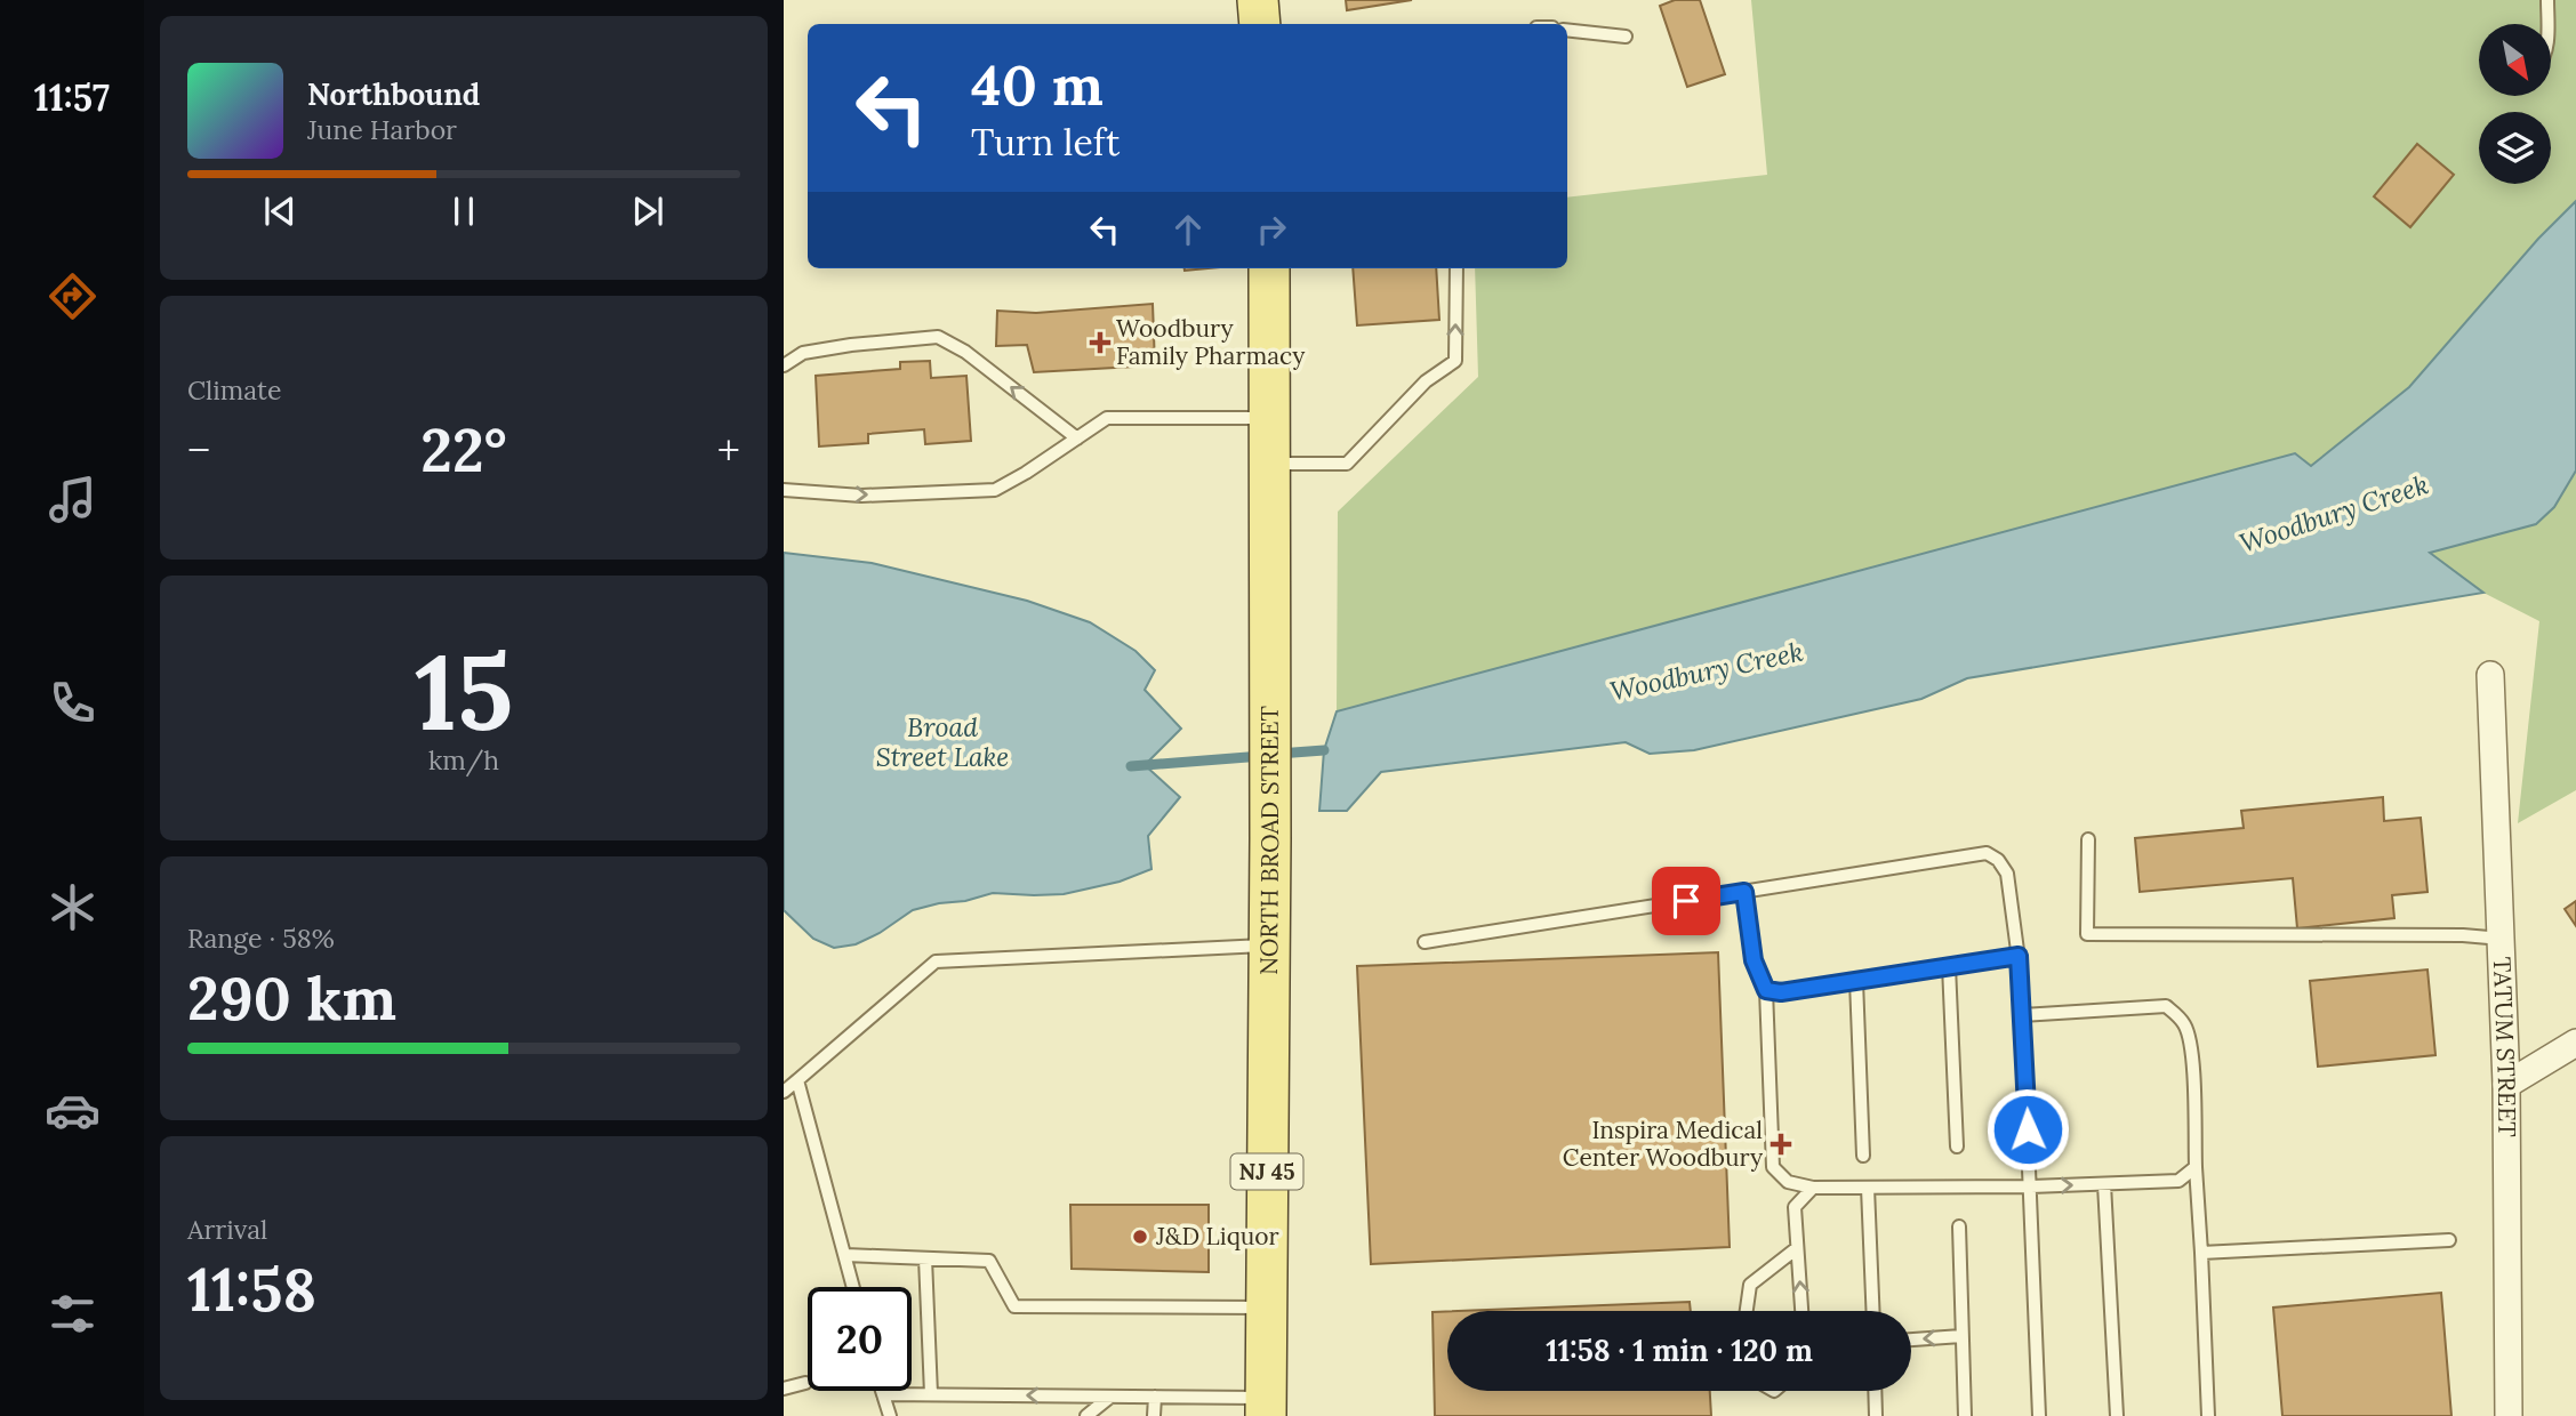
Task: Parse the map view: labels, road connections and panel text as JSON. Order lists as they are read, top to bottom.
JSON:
{
  "streets": {
    "main road": ["NORTH BROAD STREET", "NJ 45"],
    "street": ["TATUM STREET"]
  },
  "water": ["Woodbury Creek", "Broad Street Lake"],
  "places": {
    "health": ["Woodbury Family Pharmacy", "Inspira Medical Center Woodbury"],
    "other": ["J&D Liquor"]
  },
  "north": "bottom right",
  "page": {
    "tabs": "11:57",
    "turn": ["40 m", "Turn left"],
    "song": ["Northbound", "June Harbor"],
    "tile": [
      "Climate",
      ["15", "km/h"],
      ["Range · 58%", "290 km"],
      ["Arrival", "11:58"]
    ],
    "heat": ["−", "22°", "+"],
    "limit": "20",
    "trip": "11:58 · 1 min · 120 m"
  }
}
